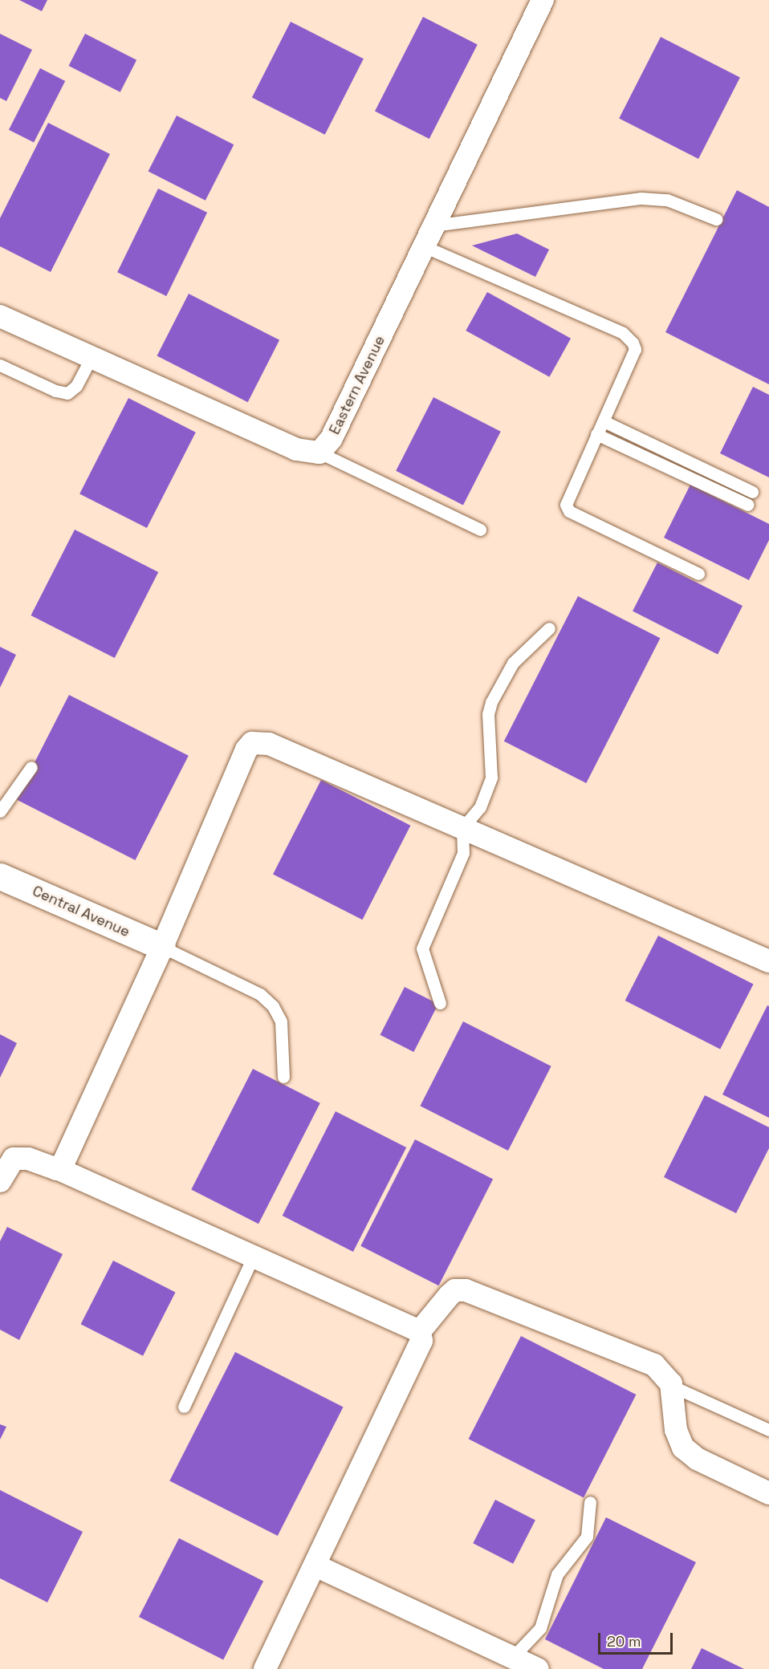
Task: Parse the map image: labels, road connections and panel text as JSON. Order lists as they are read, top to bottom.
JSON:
{
  "streets": {
    "street": ["Eastern Avenue", "Central Avenue"]
  },
  "scale_bar": "20 m"
}
